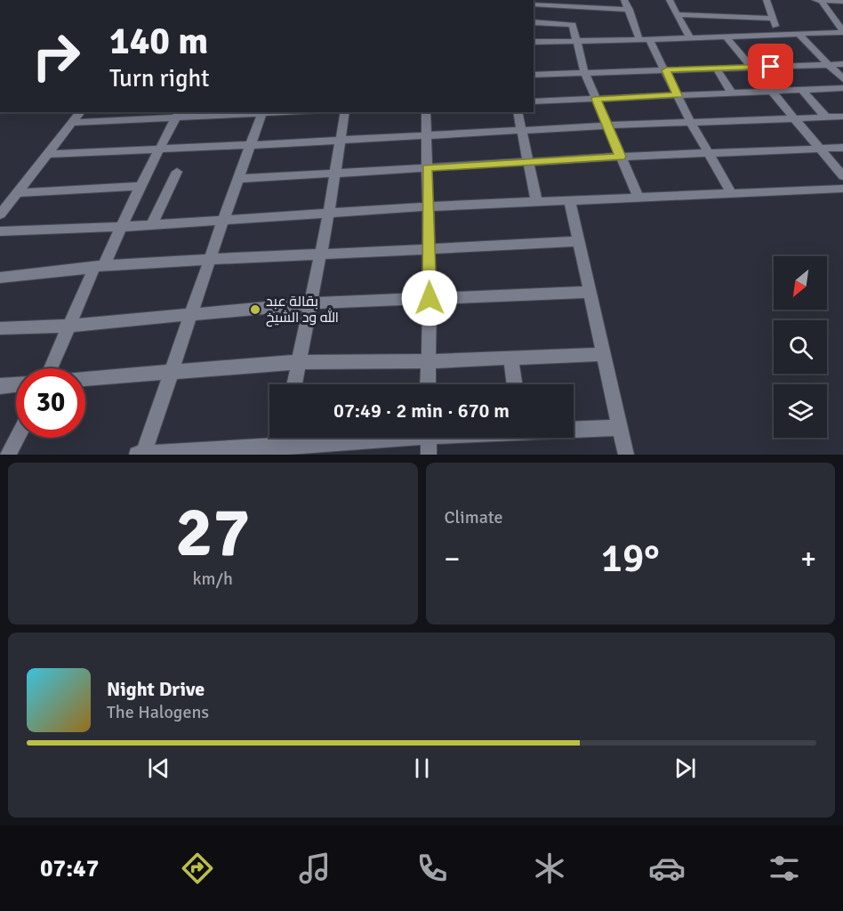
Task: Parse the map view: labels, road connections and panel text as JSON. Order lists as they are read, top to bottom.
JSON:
{
  "places": ["بقالة عبد الله ود الشيخ"],
  "north": "bottom left",
  "page": {
    "turn": ["140 m", "Turn right"],
    "limit": "30",
    "trip": "07:49 · 2 min · 670 m",
    "tile": [
      ["27", "km/h"],
      "Climate"
    ],
    "heat": ["−", "19°", "+"],
    "song": ["Night Drive", "The Halogens"],
    "tabs": "07:47"
  }
}
